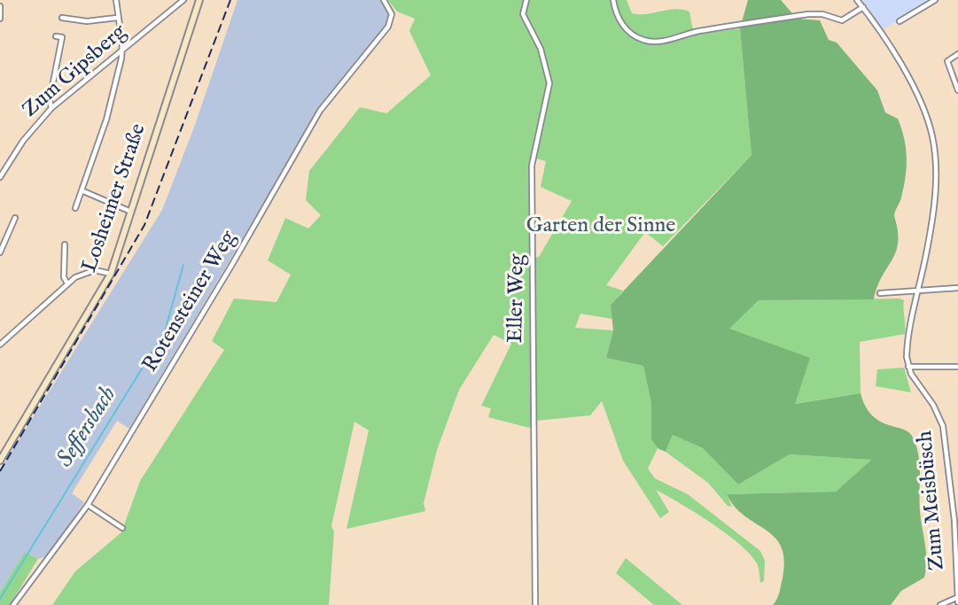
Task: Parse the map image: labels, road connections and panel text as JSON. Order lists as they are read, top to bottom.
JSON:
{
  "streets": {
    "main road": ["Losheimer Straße"],
    "street": [
      "Zum Gipsberg",
      "Eller Weg",
      "Rotensteiner Weg",
      "Zum Meisbüsch"
    ]
  },
  "water": ["Seffersbach"],
  "parks": ["Garten der Sinne"]
}
